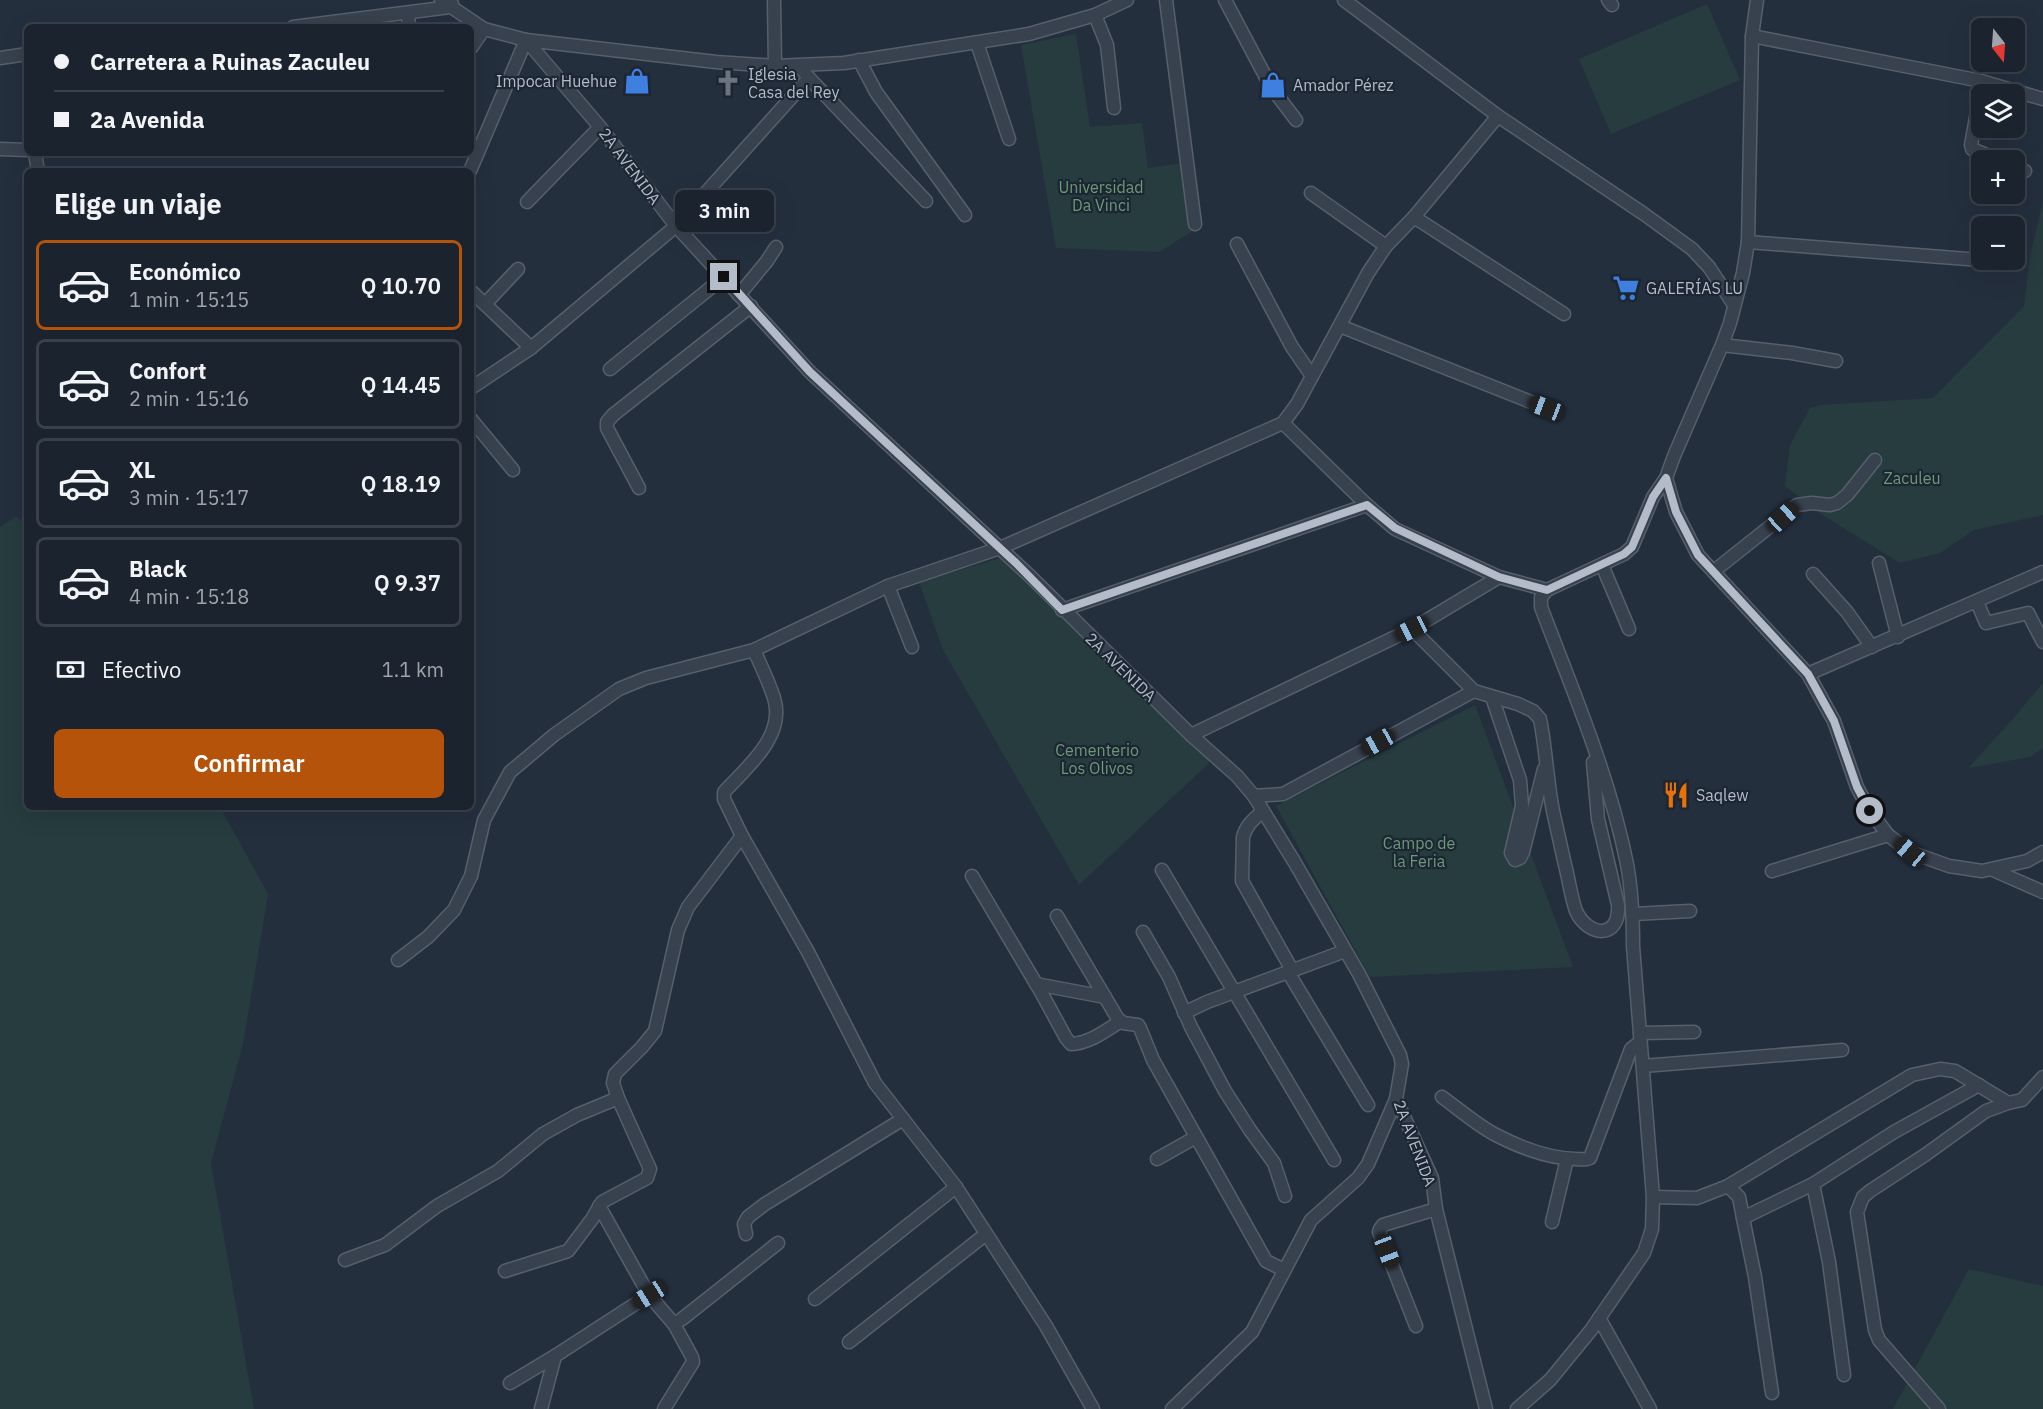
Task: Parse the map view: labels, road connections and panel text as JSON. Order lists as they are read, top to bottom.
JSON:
{
  "streets": {
    "street": ["2A AVENIDA"]
  },
  "parks": [
    "Universidad Da Vinci",
    "Zaculeu",
    "Cementerio Los Olivos",
    "Campo de la Feria"
  ],
  "places": {
    "shop": ["Impocar Huehue", "Amador Pérez"],
    "church": ["Iglesia Casa del Rey"],
    "supermarket": ["GALERÍAS LU"],
    "restaurant": ["Saqlew"]
  },
  "north": "bottom",
  "page": {
    "map_buttons": ["+", "−"],
    "banner": ["Carretera a Ruinas Zaculeu", "2a Avenida"],
    "heading": "Elige un viaje",
    "bubble": "3 min",
    "list": [
      {
        "name": "Económico",
        "note": "1 min · 15:15",
        "value": "Q 10.70"
      },
      {
        "name": "Confort",
        "note": "2 min · 15:16",
        "value": "Q 14.45"
      },
      {
        "name": "XL",
        "note": "3 min · 15:17",
        "value": "Q 18.19"
      },
      {
        "name": "Black",
        "note": "4 min · 15:18",
        "value": "Q 9.37"
      }
    ],
    "pay": ["Efectivo", "1.1 km"],
    "buttons": "Confirmar"
  }
}
